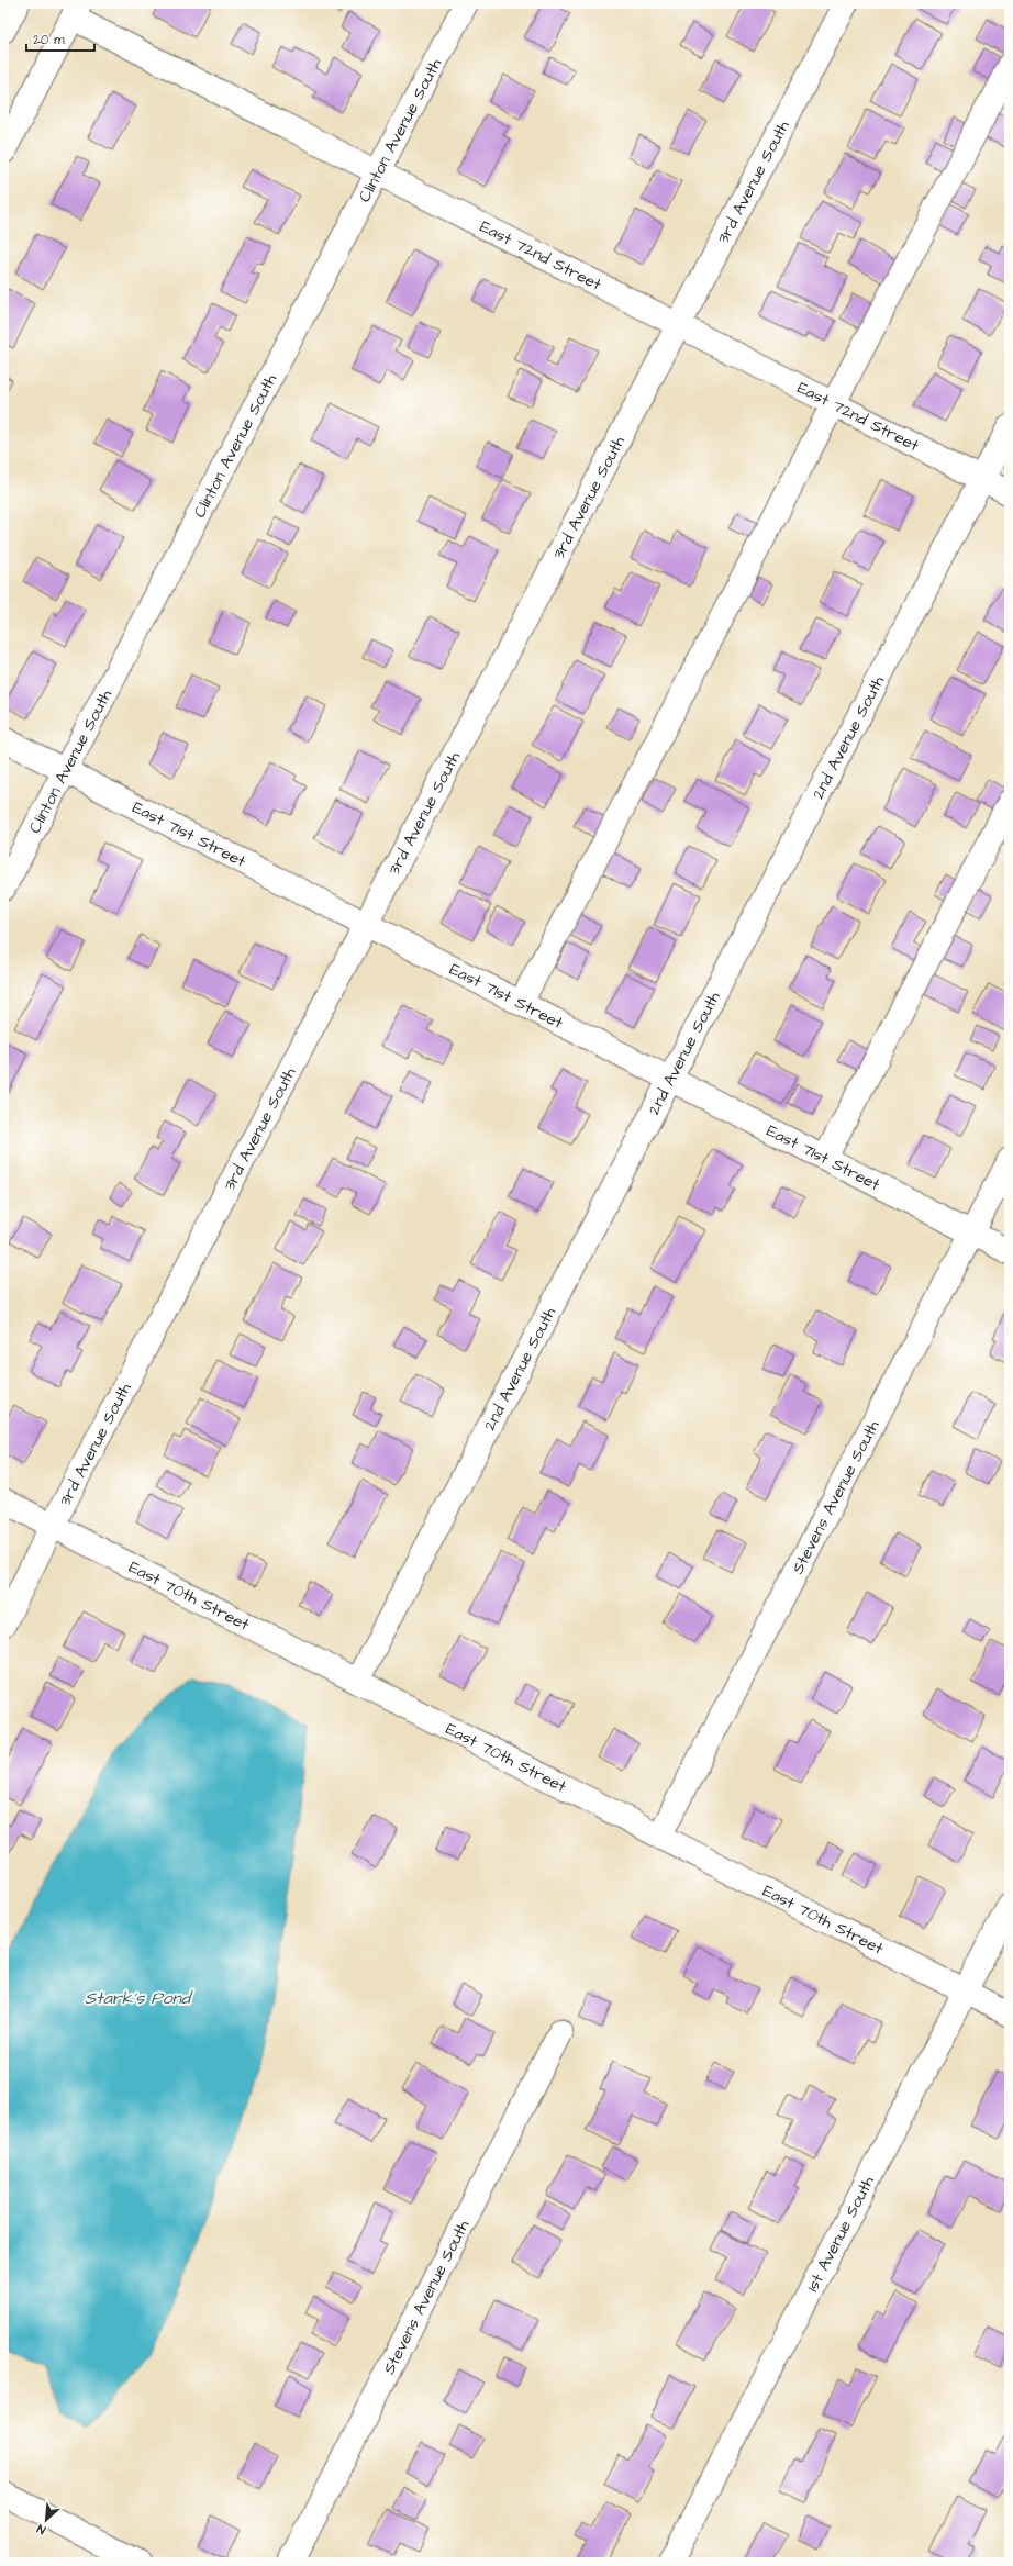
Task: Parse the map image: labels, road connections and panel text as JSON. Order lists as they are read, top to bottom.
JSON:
{
  "streets": {
    "street": [
      "Clinton Avenue South",
      "3rd Avenue South",
      "East 72nd Street",
      "2nd Avenue South",
      "East 71st Street",
      "Stevens Avenue South",
      "East 70th Street",
      "1st Avenue South"
    ]
  },
  "crossings": [
    ["Clinton Avenue South", "East 72nd Street"],
    ["Clinton Avenue South", "East 71st Street"],
    ["3rd Avenue South", "East 72nd Street"],
    ["3rd Avenue South", "East 71st Street"],
    ["3rd Avenue South", "East 70th Street"],
    ["East 72nd Street", "2nd Avenue South"],
    ["2nd Avenue South", "East 71st Street"],
    ["2nd Avenue South", "East 70th Street"],
    ["East 71st Street", "Stevens Avenue South"],
    ["Stevens Avenue South", "East 70th Street"],
    ["East 70th Street", "1st Avenue South"]
  ],
  "water": ["Stark's Pond"],
  "scale_bar": "20 m",
  "north": "bottom left"
}
